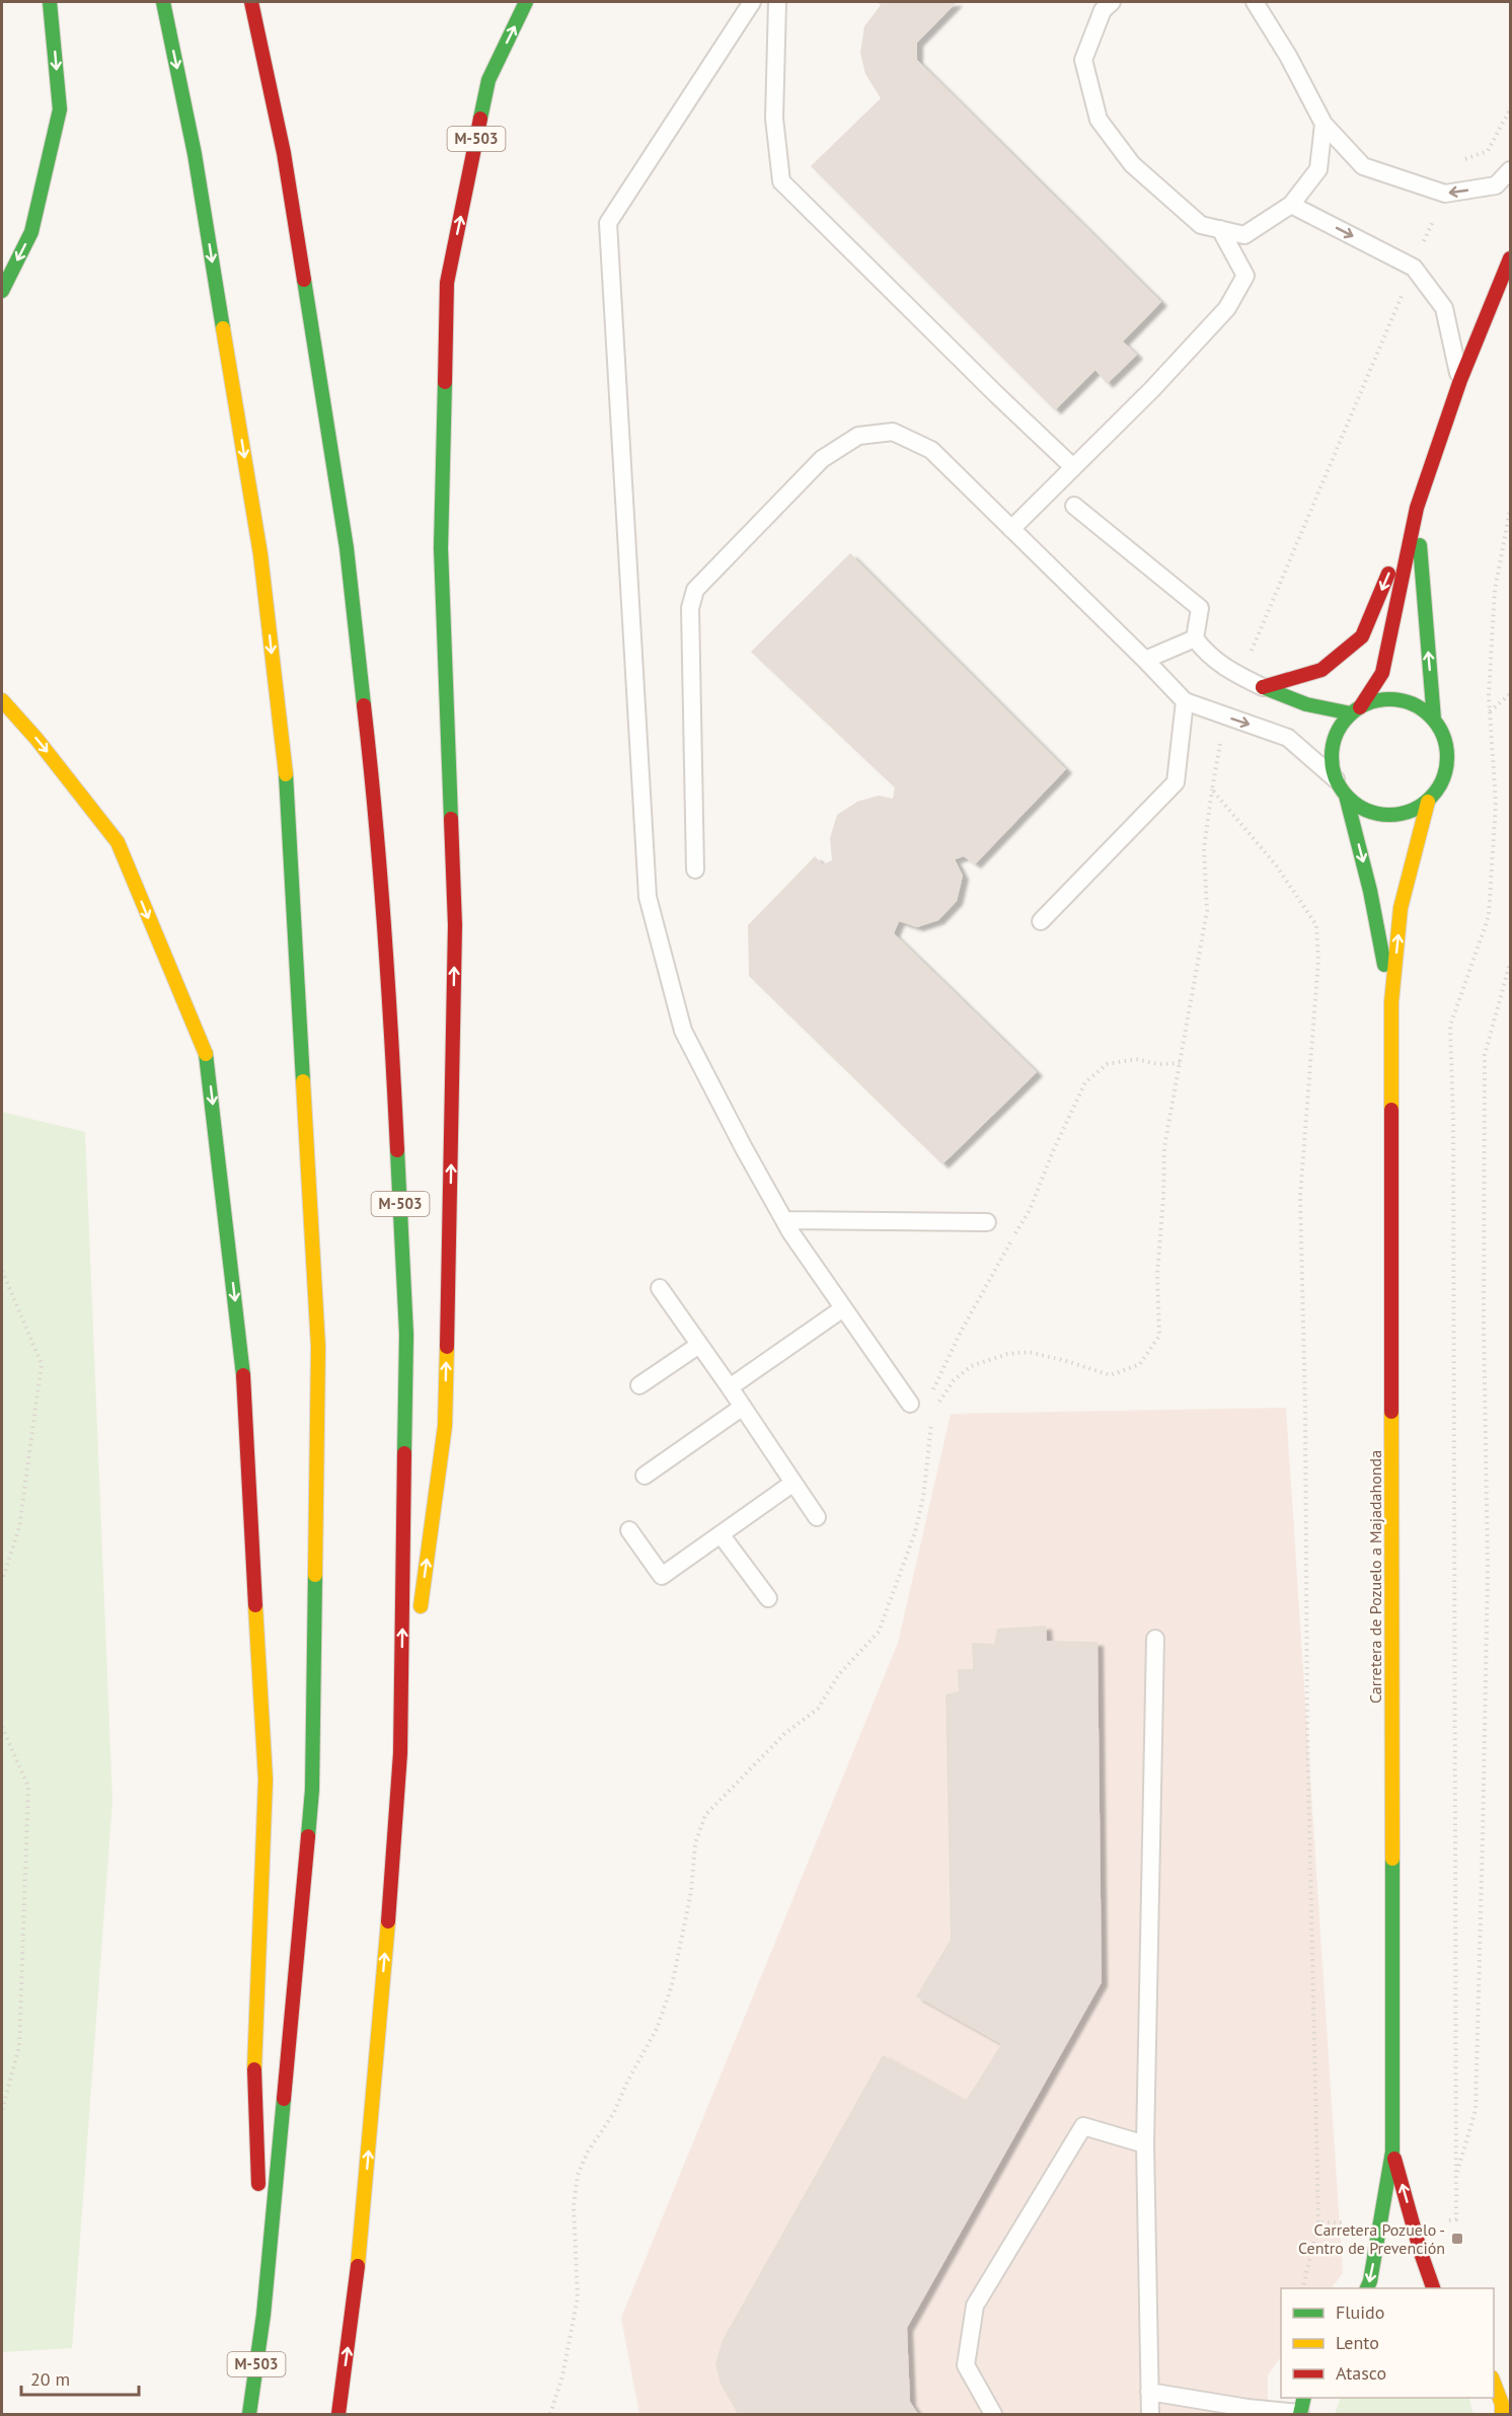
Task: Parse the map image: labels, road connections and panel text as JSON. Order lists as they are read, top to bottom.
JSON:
{
  "streets": {
    "main road": ["M-503", "Carretera de Pozuelo a Majadahonda"]
  },
  "places": {
    "transit": ["Carretera Pozuelo - Centro de Prevención"]
  },
  "legend": ["Fluido", "Lento", "Atasco"],
  "scale_bar": "20 m"
}
